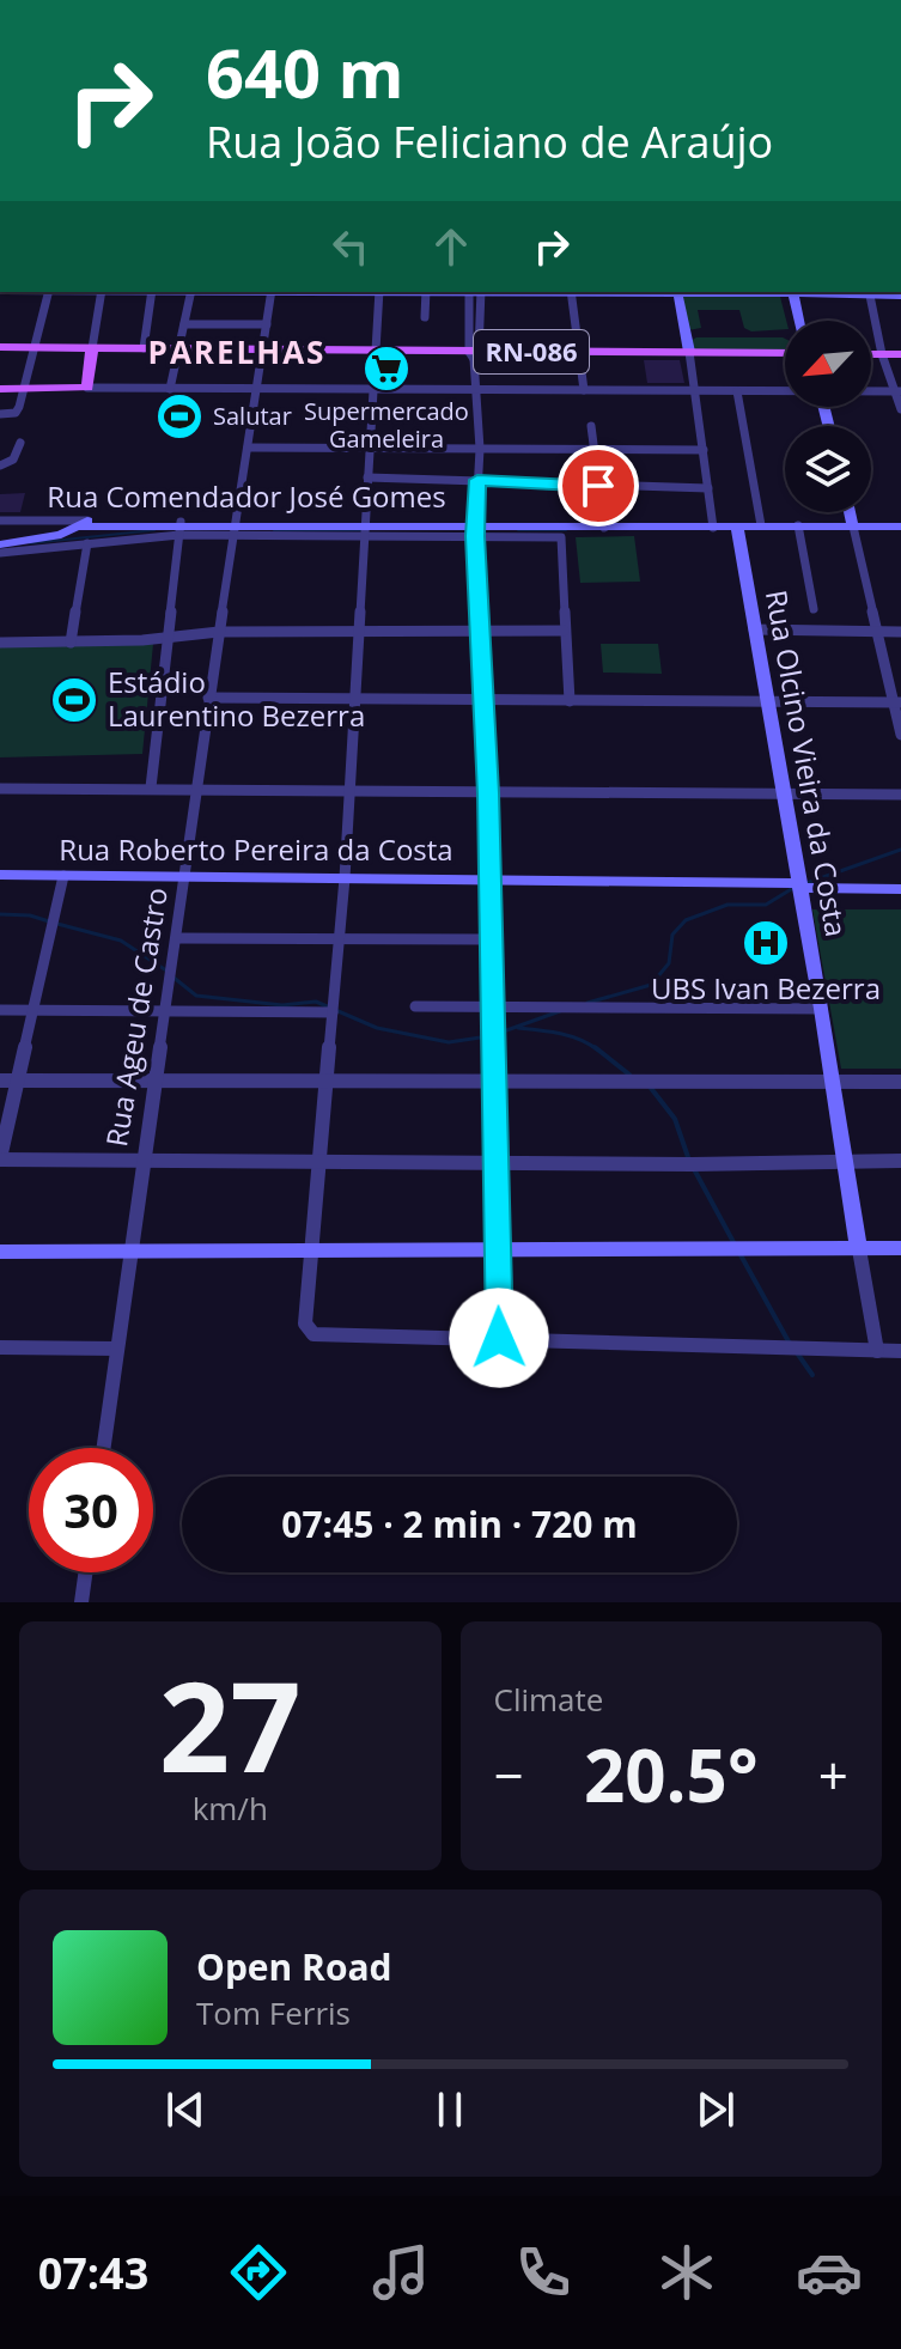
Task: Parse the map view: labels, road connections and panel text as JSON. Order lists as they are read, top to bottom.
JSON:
{
  "streets": {
    "main road": ["RN-086"],
    "street": [
      "Rua Comendador José Gomes",
      "Rua Olcino Vieira da Costa",
      "Rua Roberto Pereira da Costa",
      "Rua Ageu de Castro"
    ]
  },
  "crossings": [
    ["RN-086", "Rua Ageu de Castro"],
    ["Rua Comendador José Gomes", "Rua Olcino Vieira da Costa"],
    ["Rua Comendador José Gomes", "Rua Ageu de Castro"],
    ["Rua Olcino Vieira da Costa", "Rua Roberto Pereira da Costa"],
    ["Rua Roberto Pereira da Costa", "Rua Ageu de Castro"]
  ],
  "districts": ["PARELHAS"],
  "places": {
    "supermarket": ["Supermercado Gameleira"],
    "sports": ["Salutar", "Estádio Laurentino Bezerra"],
    "hospital": ["UBS Ivan Bezerra"]
  },
  "north": "bottom left",
  "page": {
    "turn": ["640 m", "Rua João Feliciano de Araújo"],
    "limit": "30",
    "trip": "07:45 · 2 min · 720 m",
    "tile": [
      ["27", "km/h"],
      "Climate"
    ],
    "heat": ["−", "20.5°", "+"],
    "song": ["Open Road", "Tom Ferris"],
    "tabs": "07:43"
  }
}
